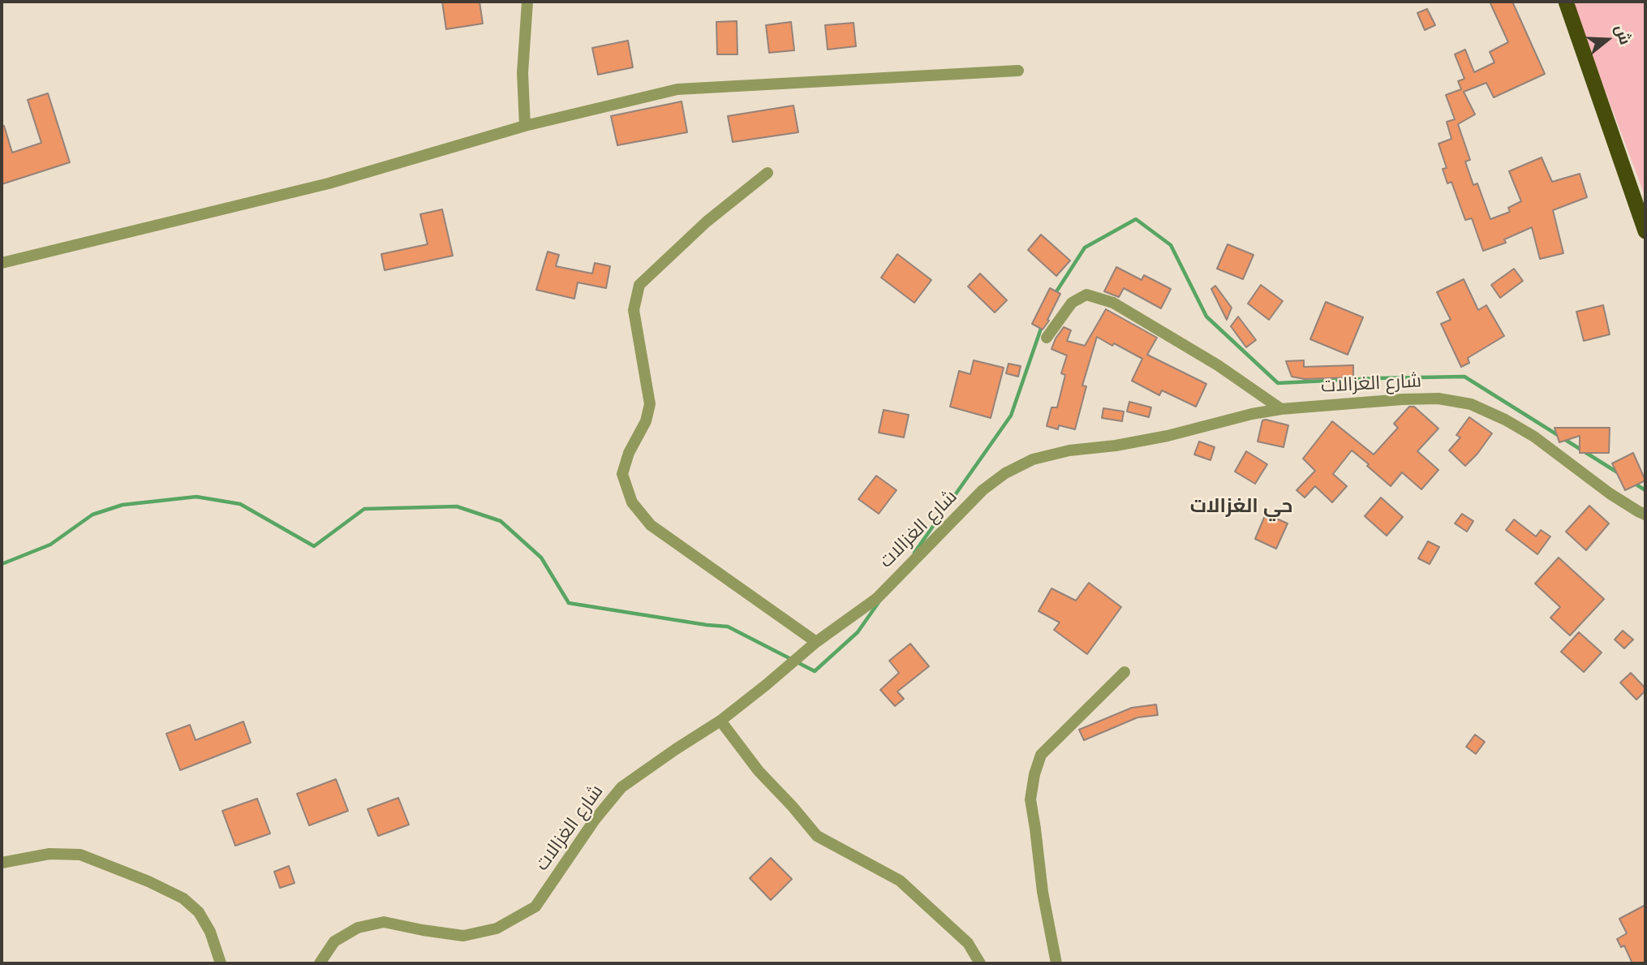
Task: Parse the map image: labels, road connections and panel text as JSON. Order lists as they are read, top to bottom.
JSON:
{
  "streets": {
    "street": ["شارع الغزالات"]
  },
  "districts": ["حي الغزالات"],
  "north": "right"
}
